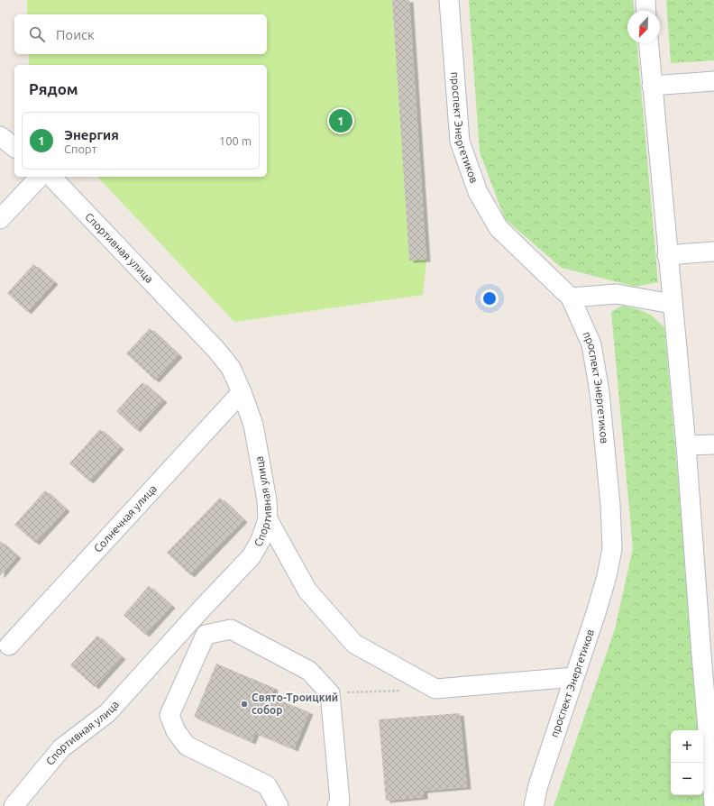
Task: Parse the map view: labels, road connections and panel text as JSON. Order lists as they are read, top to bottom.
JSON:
{
  "streets": {
    "street": ["проспект Энергетиков", "Спортивная улица", "Солнечная улица"]
  },
  "crossings": [
    ["Спортивная улица", "Солнечная улица"]
  ],
  "places": ["Свято-Троицкий собор"],
  "north": "bottom left",
  "page": {
    "search": "Поиск",
    "heading": "Рядом",
    "pins": "1",
    "list": [
      {
        "mark": "1",
        "name": "Энергия",
        "note": "Спорт",
        "value": "100 m"
      }
    ],
    "map_buttons": ["+", "−"]
  }
}
